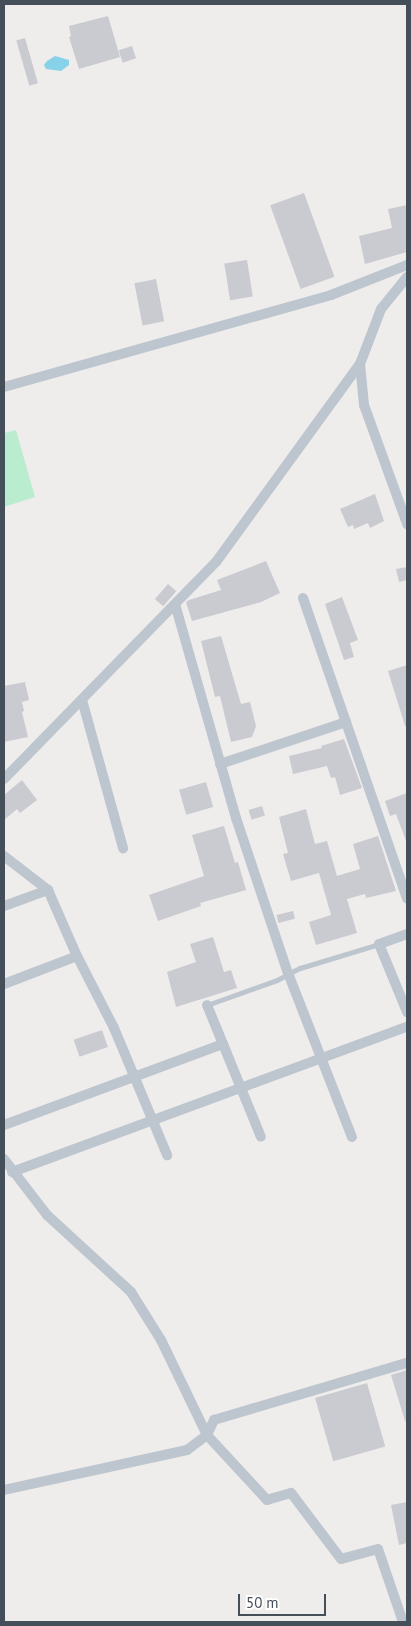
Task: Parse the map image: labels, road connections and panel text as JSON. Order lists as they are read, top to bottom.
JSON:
{
  "scale_bar": "50 m"
}
